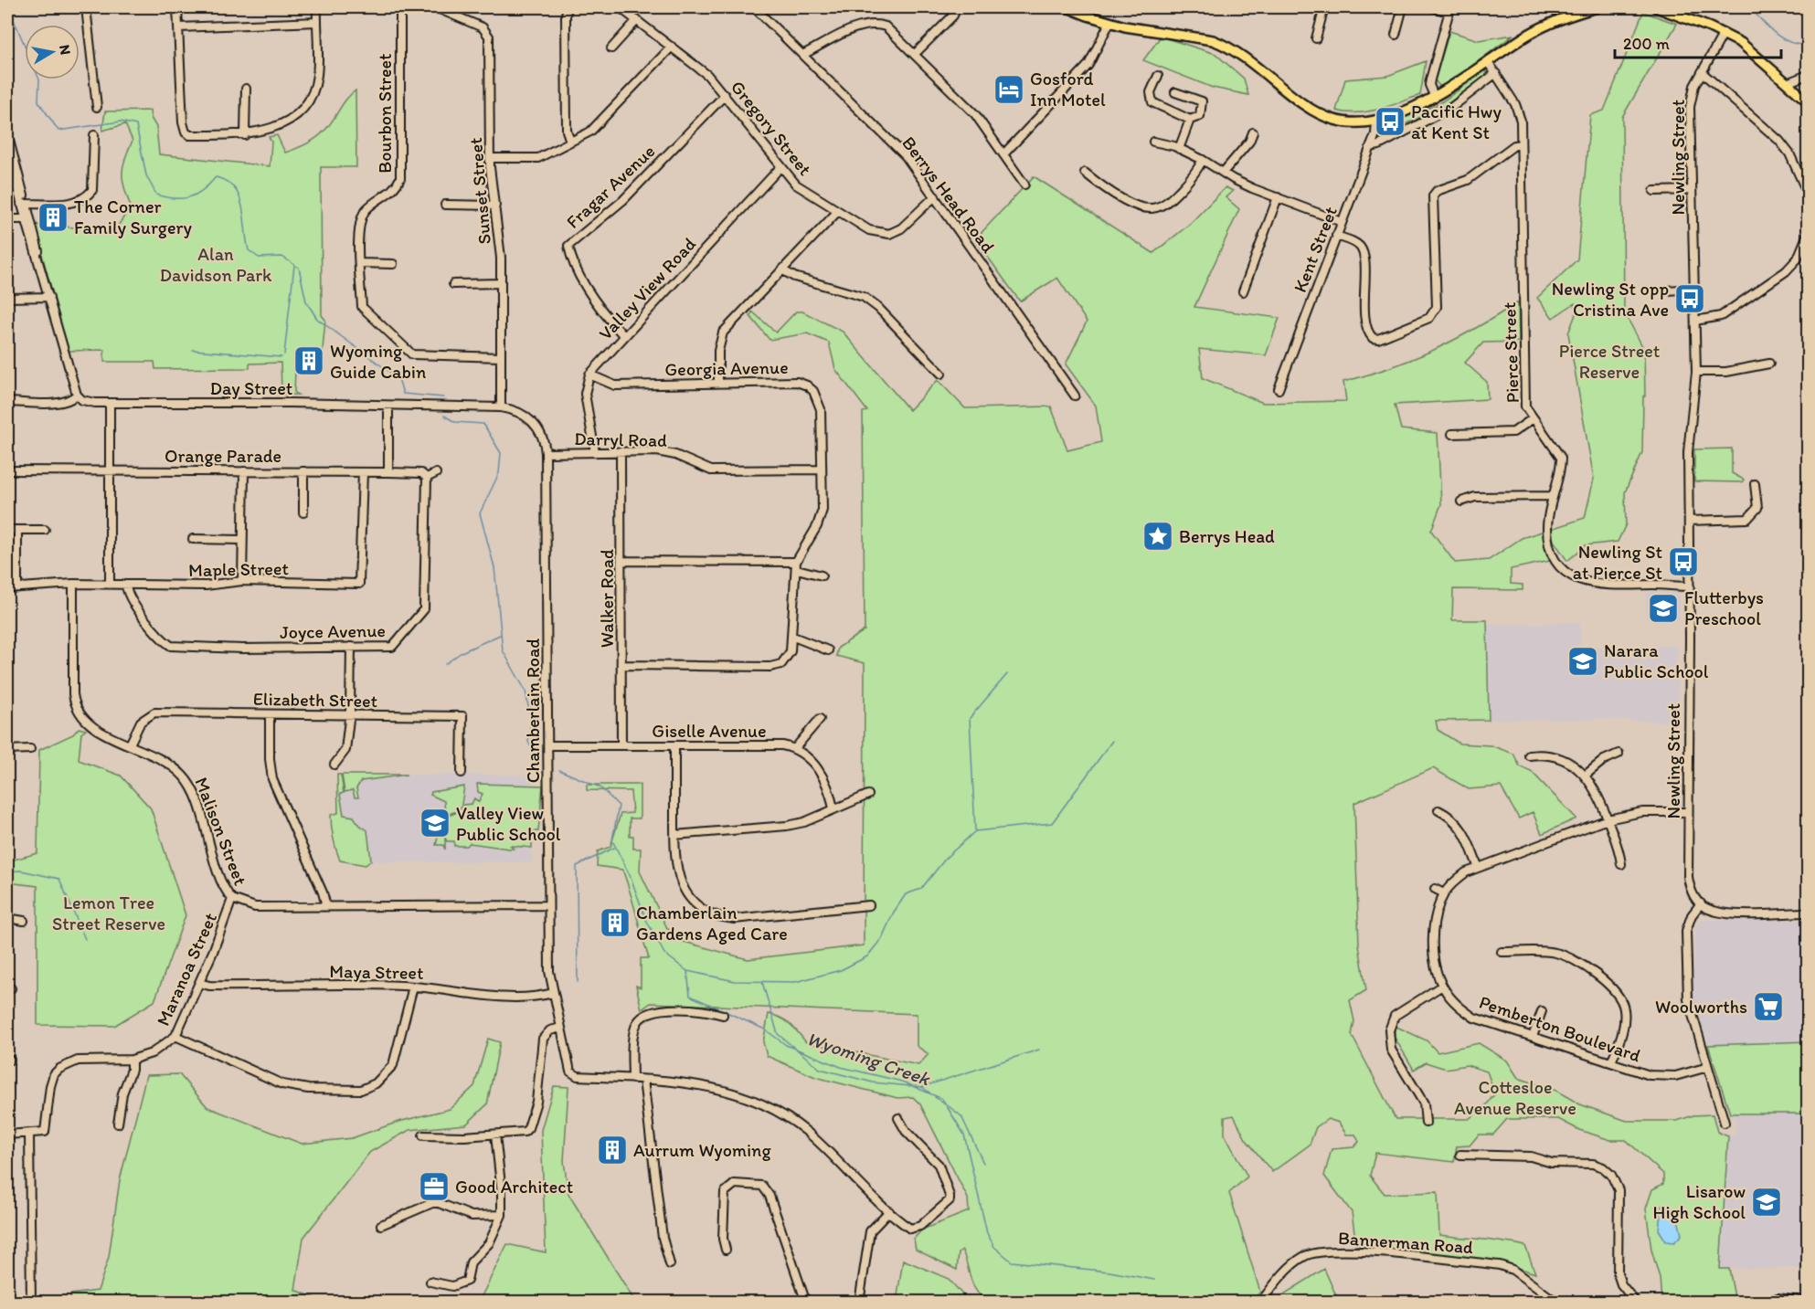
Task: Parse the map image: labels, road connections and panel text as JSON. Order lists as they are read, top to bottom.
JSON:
{
  "streets": {
    "street": [
      "Bourbon Street",
      "Gregory Street",
      "Newling Street",
      "Fragar Avenue",
      "Sunset Street",
      "Berrys Head Road",
      "Kent Street",
      "Valley View Road",
      "Pierce Street",
      "Georgia Avenue",
      "Day Street",
      "Darryl Road",
      "Orange Parade",
      "Maple Street",
      "Walker Road",
      "Joyce Avenue",
      "Elizabeth Street",
      "Chamberlain Road",
      "Giselle Avenue",
      "Malison Street",
      "Maranoa Street",
      "Maya Street",
      "Pemberton Boulevard",
      "Bannerman Road"
    ]
  },
  "crossings": [
    ["Bourbon Street", "Sunset Street"],
    ["Gregory Street", "Fragar Avenue"],
    ["Gregory Street", "Berrys Head Road"],
    ["Gregory Street", "Valley View Road"],
    ["Newling Street", "Pierce Street"],
    ["Newling Street", "Pemberton Boulevard"],
    ["Fragar Avenue", "Valley View Road"],
    ["Sunset Street", "Day Street"],
    ["Sunset Street", "Chamberlain Road"],
    ["Valley View Road", "Georgia Avenue"],
    ["Georgia Avenue", "Darryl Road"],
    ["Georgia Avenue", "Walker Road"],
    ["Day Street", "Chamberlain Road"],
    ["Darryl Road", "Walker Road"],
    ["Darryl Road", "Chamberlain Road"],
    ["Orange Parade", "Maple Street"],
    ["Orange Parade", "Joyce Avenue"],
    ["Maple Street", "Joyce Avenue"],
    ["Maple Street", "Malison Street"],
    ["Walker Road", "Giselle Avenue"],
    ["Elizabeth Street", "Malison Street"],
    ["Chamberlain Road", "Giselle Avenue"],
    ["Chamberlain Road", "Malison Street"],
    ["Chamberlain Road", "Maya Street"],
    ["Malison Street", "Maranoa Street"],
    ["Maranoa Street", "Maya Street"]
  ],
  "water": ["Wyoming Creek"],
  "parks": [
    "Alan Davidson Park",
    "Pierce Street Reserve",
    "Lemon Tree Street Reserve",
    "Cottesloe Avenue Reserve"
  ],
  "places": {
    "hotel": ["Gosford Inn Motel"],
    "bus stop": ["Pacific Hwy at Kent St", "Newling St opp Cristina Ave", "Newling St at Pierce St"],
    "building": [
      "The Corner Family Surgery",
      "Wyoming Guide Cabin",
      "Chamberlain Gardens Aged Care",
      "Aurrum Wyoming"
    ],
    "place": ["Berrys Head"],
    "school or university": [
      "Flutterbys Preschool",
      "Narara Public School",
      "Valley View Public School",
      "Lisarow High School"
    ],
    "supermarket": ["Woolworths"],
    "office": ["Good Architect"]
  },
  "scale_bar": "200 m",
  "north": "right"
}
